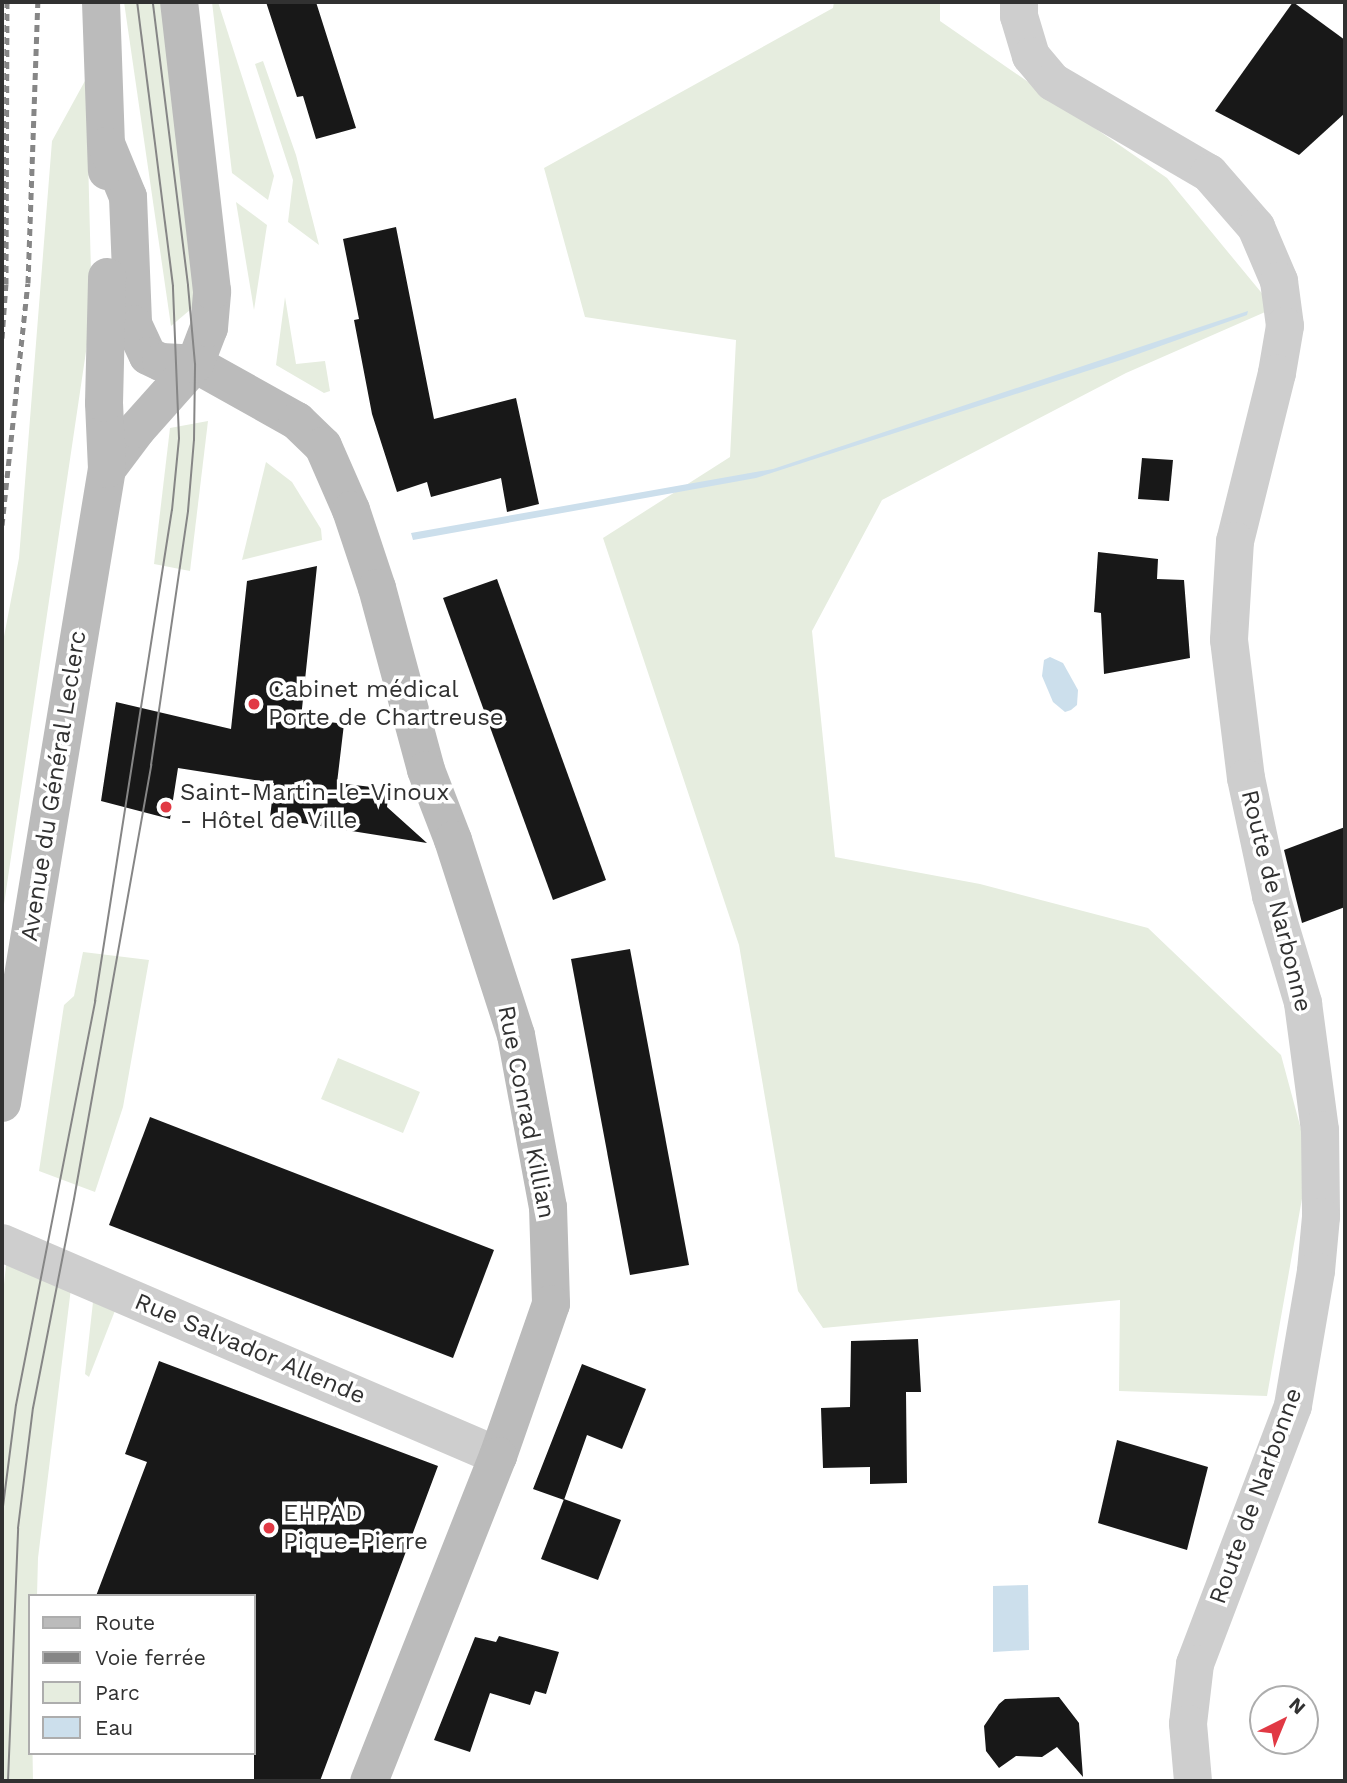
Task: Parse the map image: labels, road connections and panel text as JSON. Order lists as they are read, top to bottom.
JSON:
{
  "streets": {
    "main road": ["Avenue du Général Leclerc", "Rue Conrad Killian"],
    "street": ["Route de Narbonne", "Rue Salvador Allende"]
  },
  "crossings": [
    ["Avenue du Général Leclerc", "Rue Conrad Killian"],
    ["Rue Conrad Killian", "Rue Salvador Allende"]
  ],
  "places": ["Cabinet médical Porte de Chartreuse", "Saint-Martin-le-Vinoux - Hôtel de Ville", "EHPAD Pique-Pierre"],
  "legend": [
    "Route",
    "Voie ferrée",
    "Parc",
    "Eau"
  ],
  "north": "top right"
}
